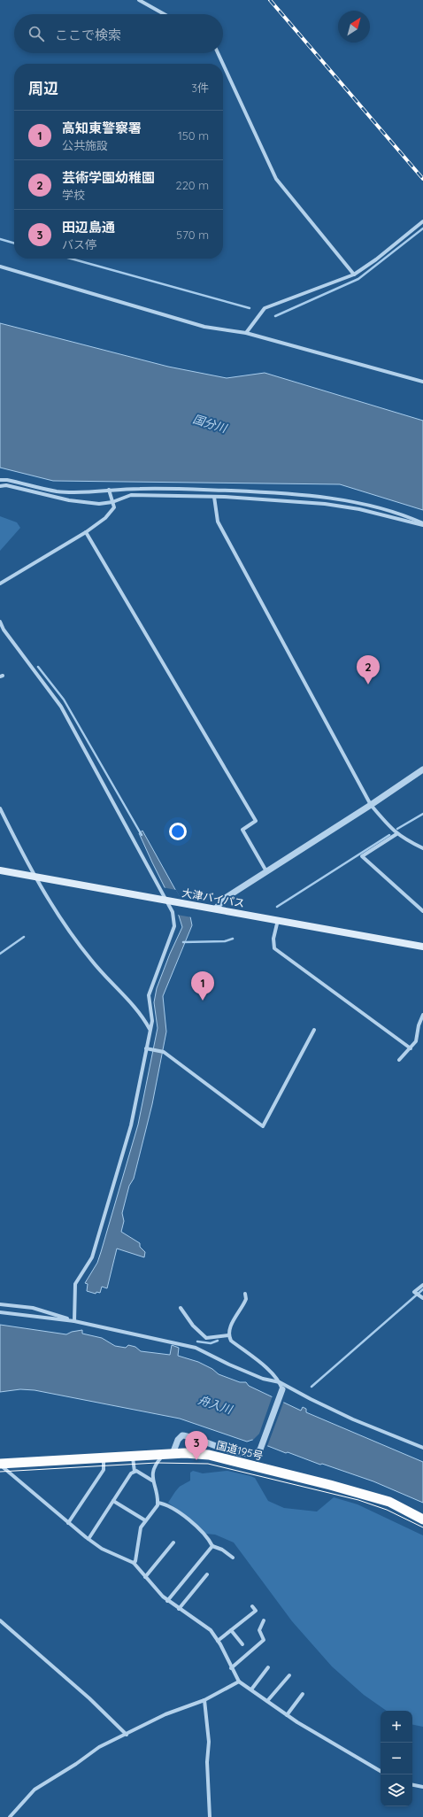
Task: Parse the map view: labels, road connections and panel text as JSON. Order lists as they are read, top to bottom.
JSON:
{
  "streets": {
    "highway": ["国道195号"],
    "main road": ["大津バイパス"]
  },
  "water": ["国分川", "舟入川"],
  "north": "top right",
  "page": {
    "search": "ここで検索",
    "heading": ["周辺", "3件"],
    "list": [
      {
        "mark": "1",
        "name": "高知東警察署",
        "note": "公共施設",
        "value": "150 m"
      },
      {
        "mark": "2",
        "name": "芸術学園幼稚園",
        "note": "学校",
        "value": "220 m"
      },
      {
        "mark": "3",
        "name": "田辺島通",
        "note": "バス停",
        "value": "570 m"
      }
    ],
    "pins": ["2", "1", "3"],
    "map_buttons": ["+", "−"]
  }
}
